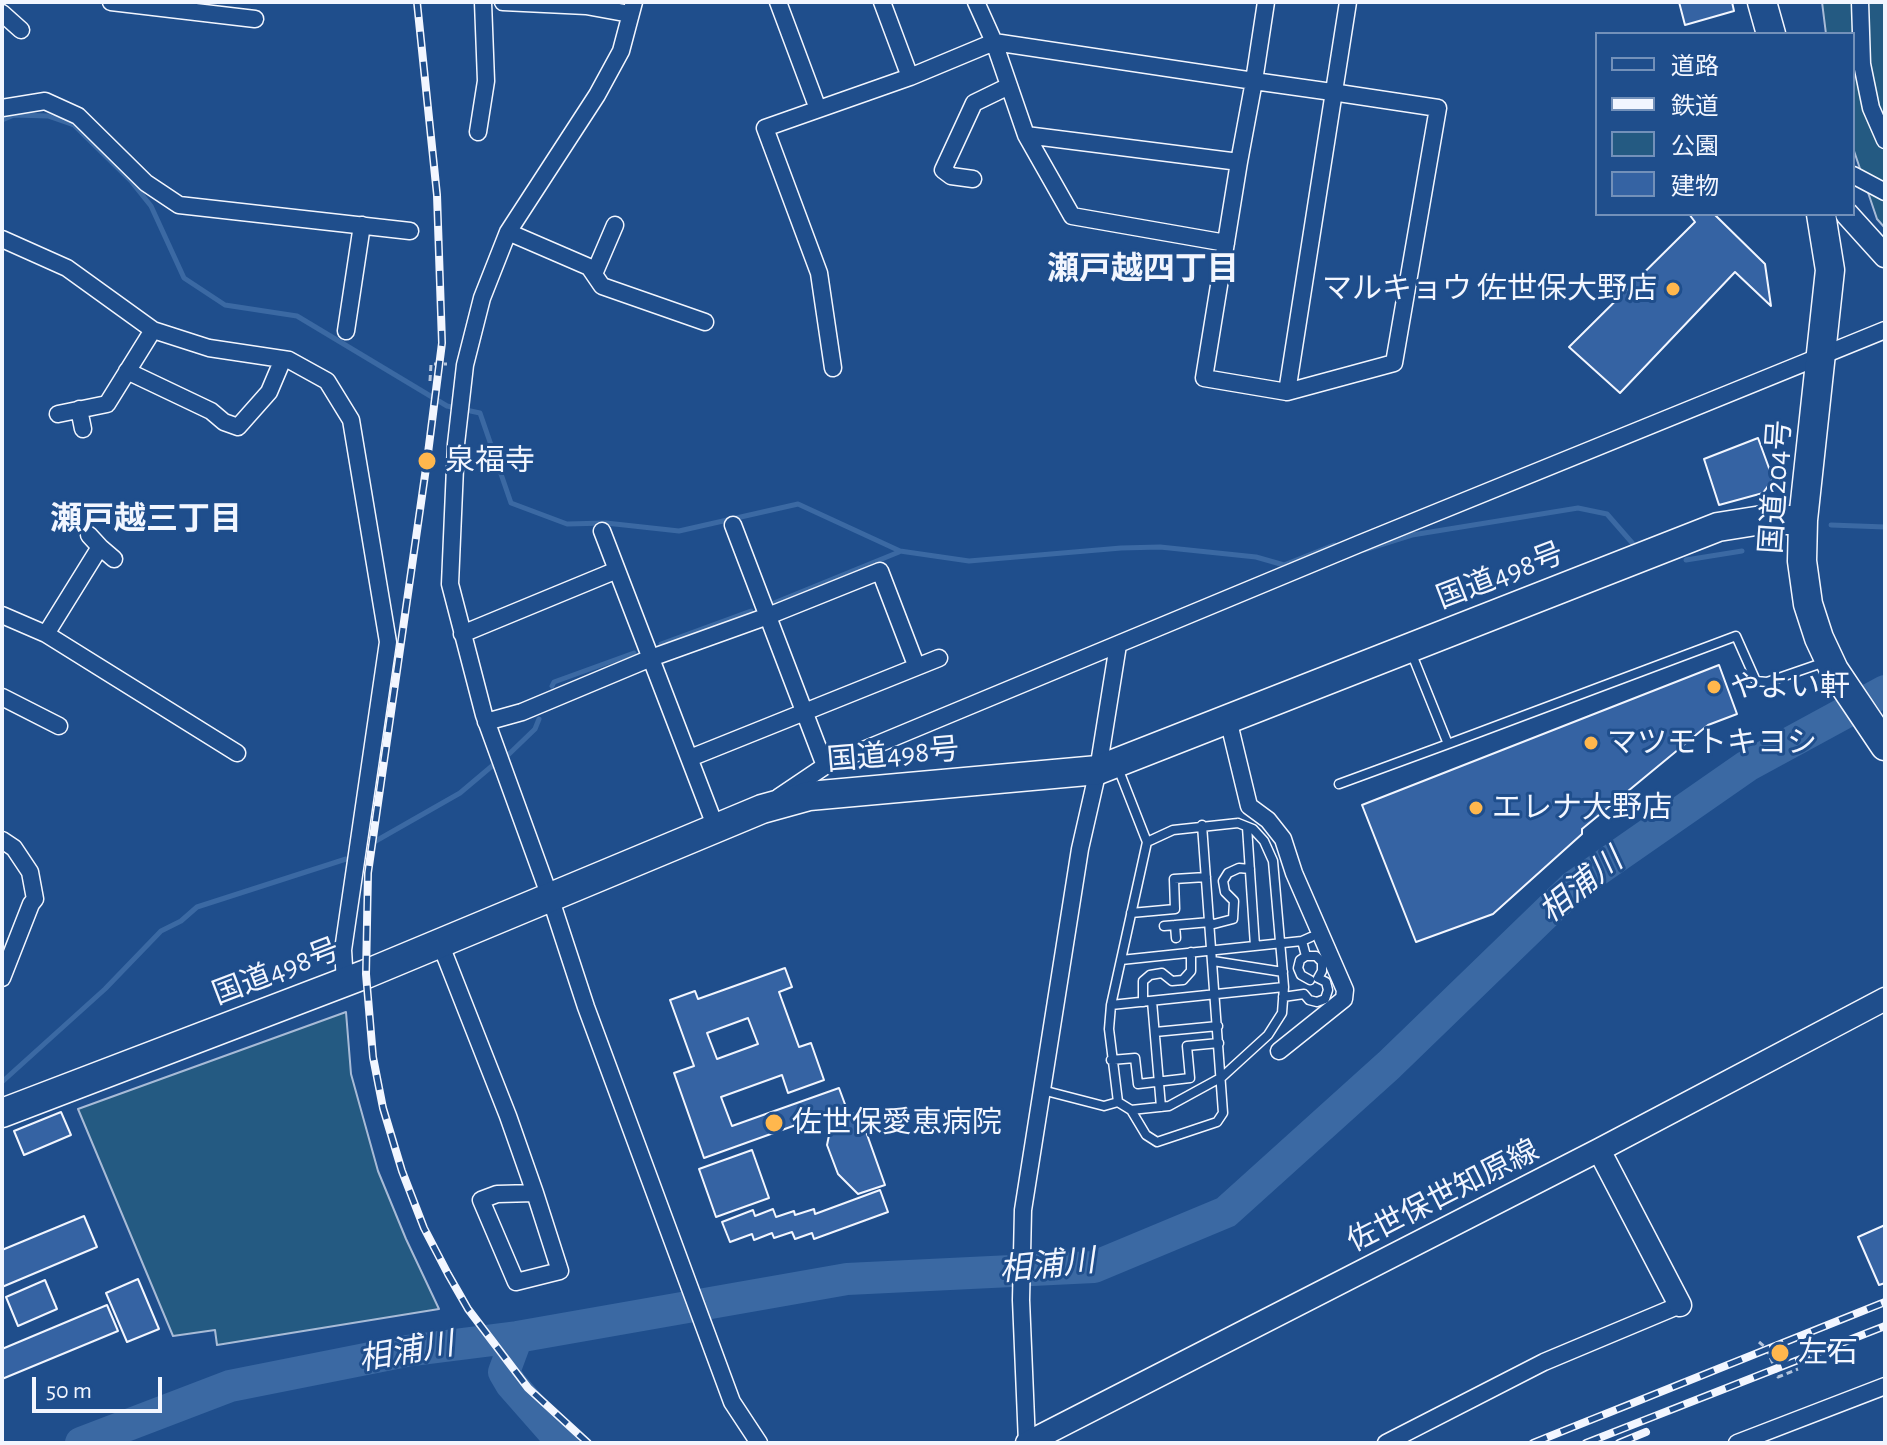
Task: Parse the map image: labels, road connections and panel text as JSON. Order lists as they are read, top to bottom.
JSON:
{
  "streets": {
    "highway": ["国道204号", "国道498号"],
    "main road": ["佐世保世知原線"]
  },
  "crossings": [
    ["国道204号", "国道498号"]
  ],
  "districts": ["瀬戸越四丁目", "瀬戸越三丁目"],
  "water": ["相浦川"],
  "places": [
    "マルキョウ 佐世保大野店",
    "泉福寺",
    "やよい軒",
    "マツモトキヨシ",
    "エレナ大野店",
    "佐世保愛恵病院",
    "左石"
  ],
  "legend": [
    "道路",
    "鉄道",
    "公園",
    "建物"
  ],
  "scale_bar": "50 m"
}
